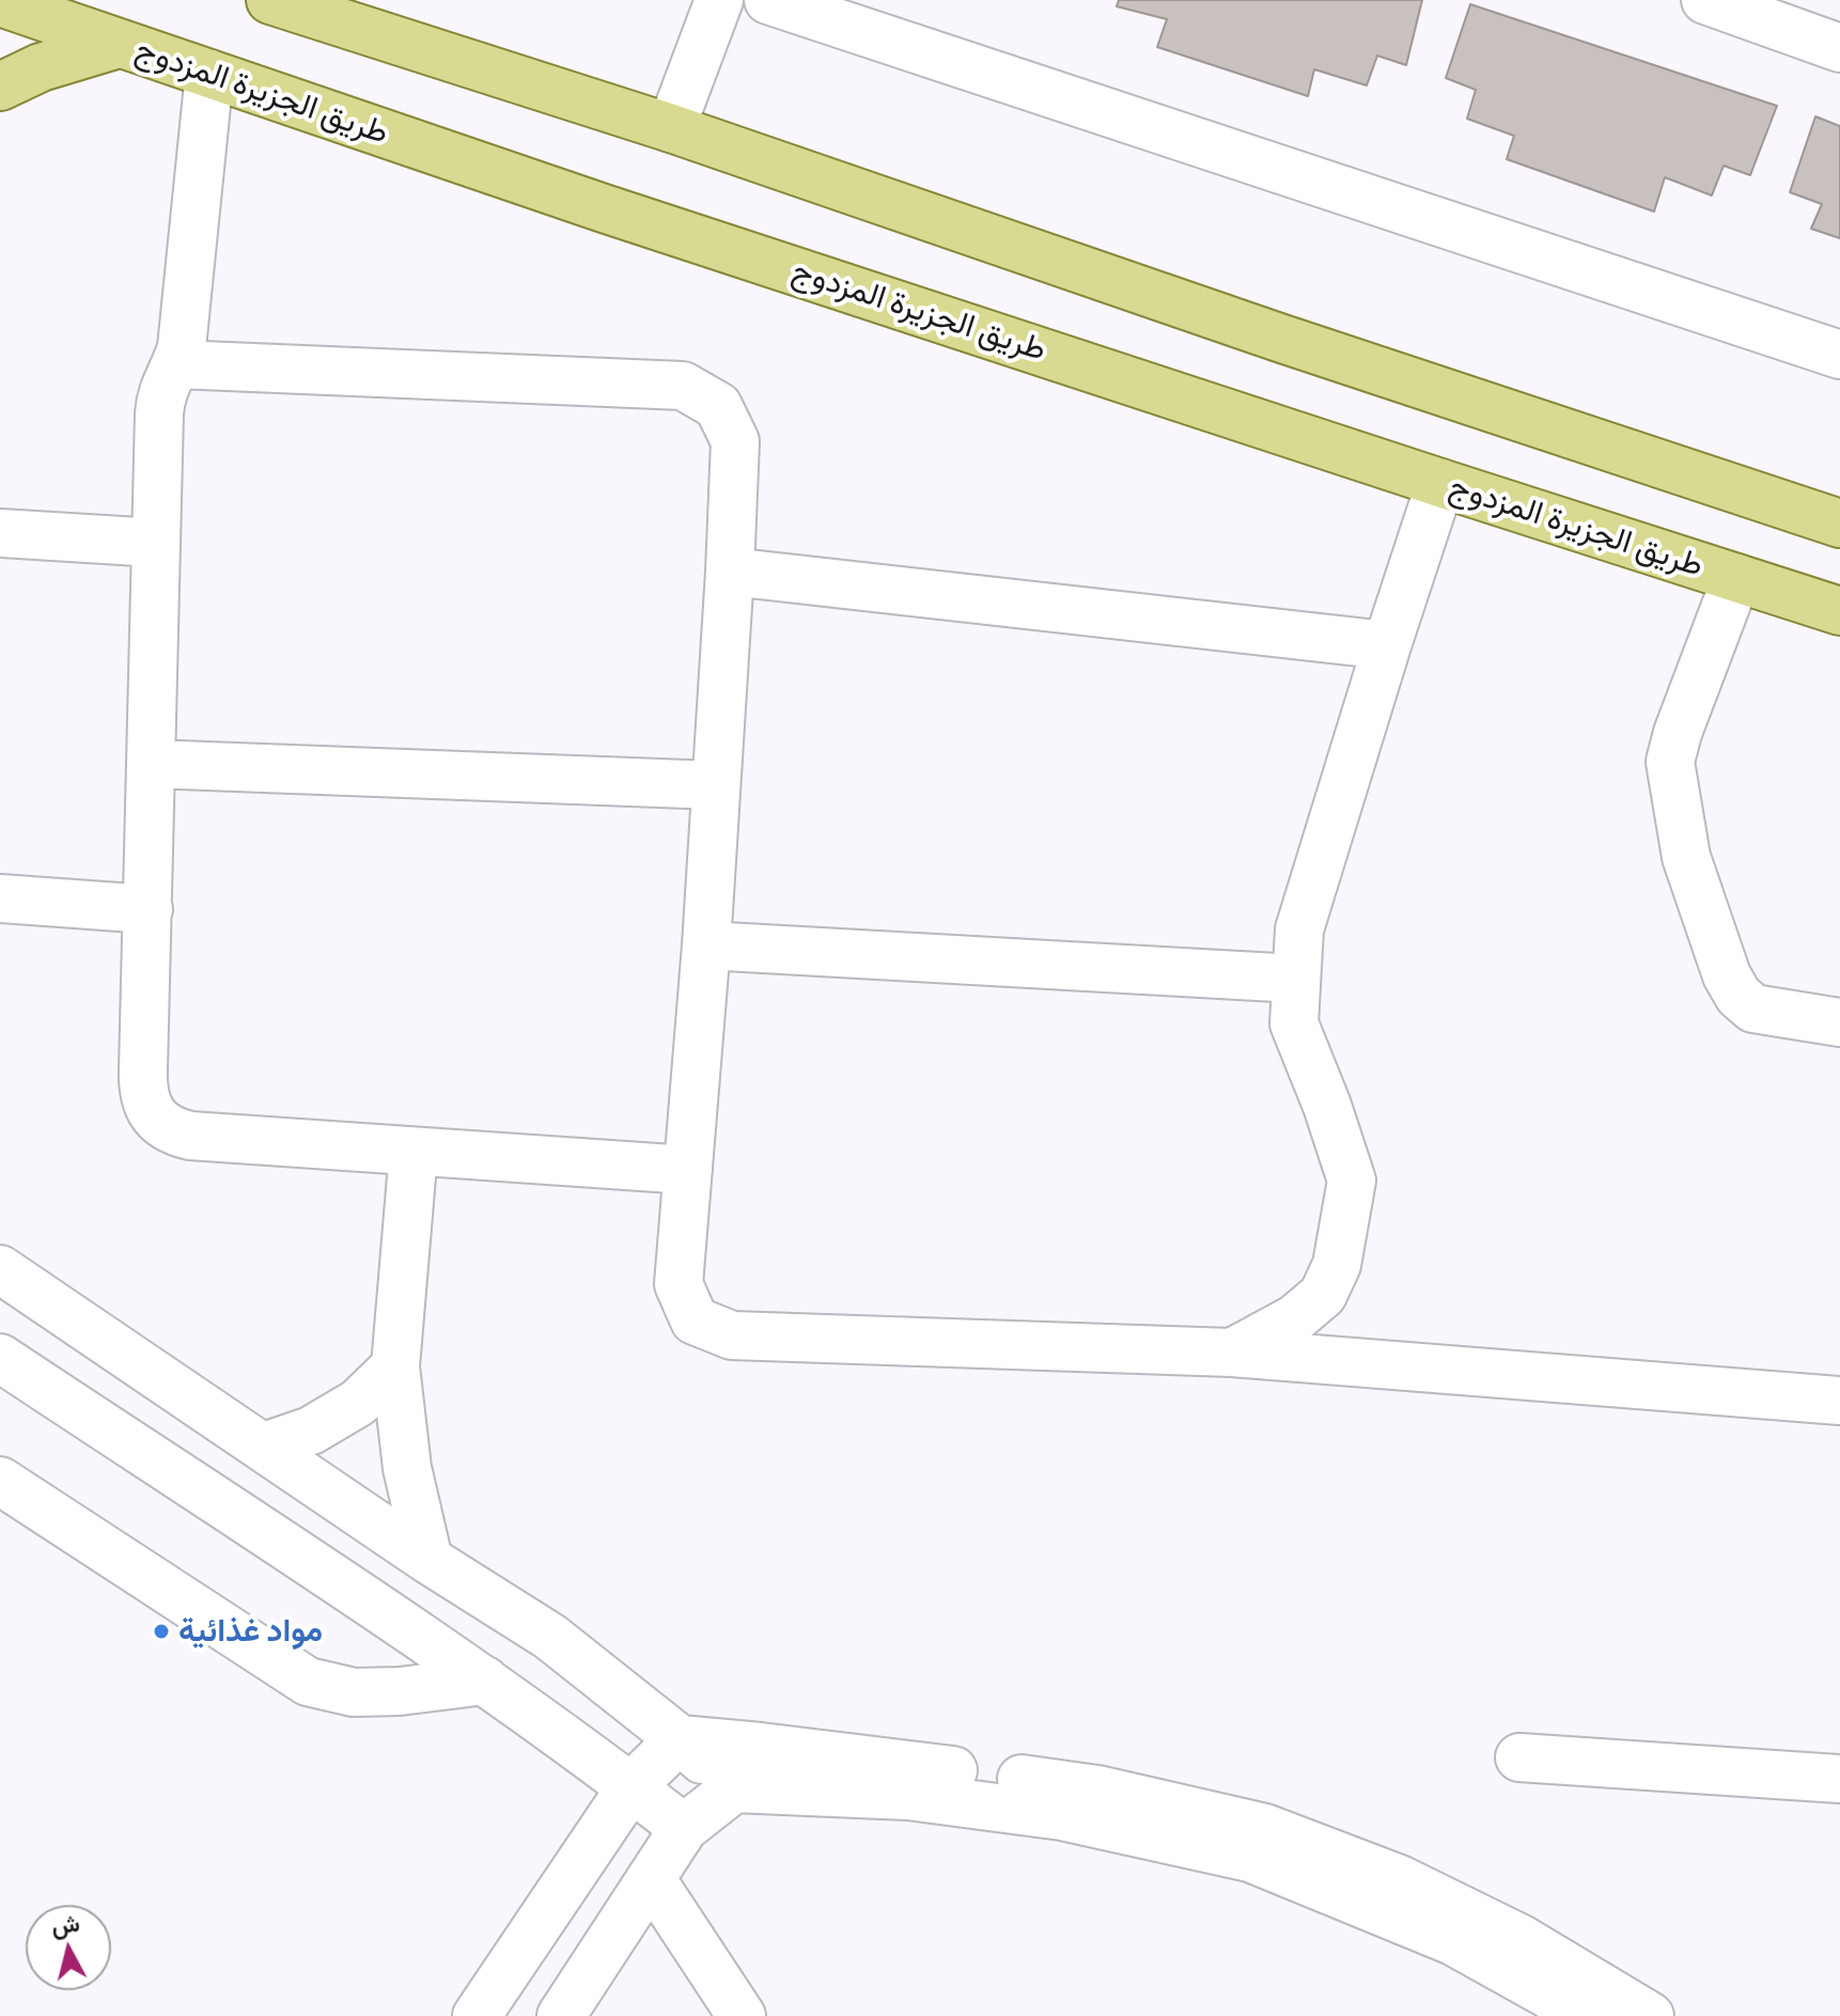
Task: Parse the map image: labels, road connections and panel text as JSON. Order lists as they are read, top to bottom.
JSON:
{
  "streets": {
    "main road": ["طريق الجزيرة المزدوج"]
  },
  "places": ["مواد غذائية"],
  "north": "top"
}
